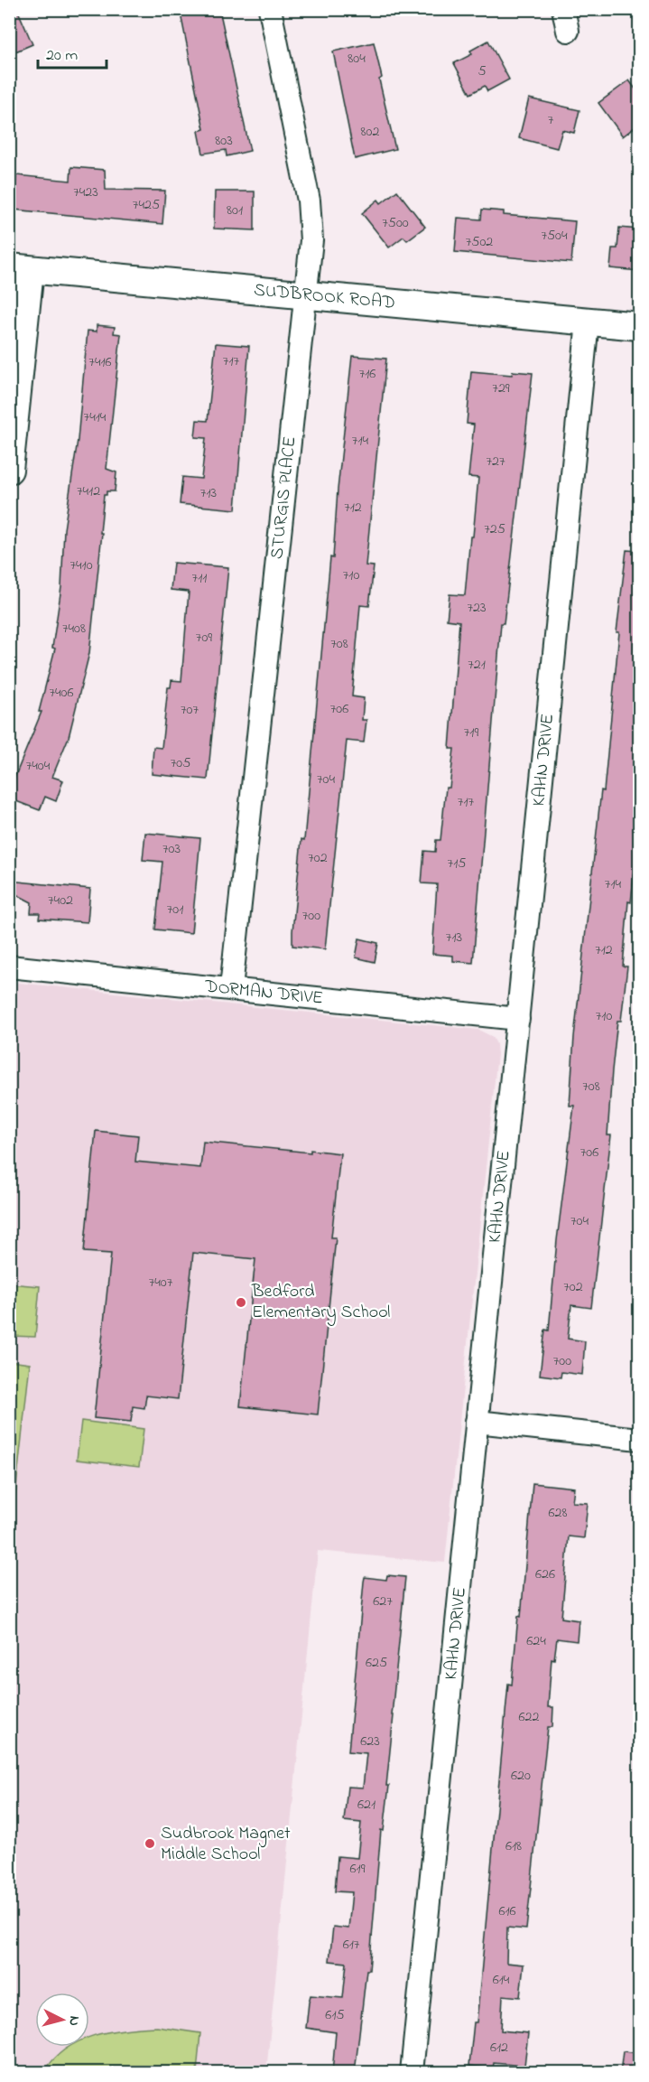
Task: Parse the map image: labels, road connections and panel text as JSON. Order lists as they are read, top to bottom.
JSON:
{
  "streets": {
    "street": [
      "SUDBROOK ROAD",
      "STURGIS PLACE",
      "KAHN DRIVE",
      "DORMAN DRIVE"
    ]
  },
  "crossings": [
    ["SUDBROOK ROAD", "STURGIS PLACE"],
    ["SUDBROOK ROAD", "KAHN DRIVE"],
    ["STURGIS PLACE", "DORMAN DRIVE"],
    ["KAHN DRIVE", "DORMAN DRIVE"]
  ],
  "places": ["Bedford Elementary School", "Sudbrook Magnet Middle School"],
  "house_numbers": [
    "804",
    "5",
    "7",
    "802",
    "803",
    "7423",
    "7425",
    "801",
    "7500",
    "7504",
    "7502",
    "717",
    "7416",
    "716",
    "729",
    "7414",
    "714",
    "727",
    "7412",
    "713",
    "712",
    "725",
    "7410",
    "710",
    "711",
    "723",
    "7408",
    "709",
    "708",
    "721",
    "7406",
    "706",
    "707",
    "719",
    "705",
    "7404",
    "704",
    "717",
    "703",
    "702",
    "715",
    "714",
    "7402",
    "701",
    "700",
    "713",
    "712",
    "710",
    "708",
    "706",
    "704",
    "7407",
    "702",
    "700",
    "628",
    "626",
    "627",
    "624",
    "625",
    "622",
    "623",
    "620",
    "621",
    "618",
    "619",
    "616",
    "617",
    "614",
    "615",
    "612"
  ],
  "scale_bar": "20 m",
  "north": "right"
}
